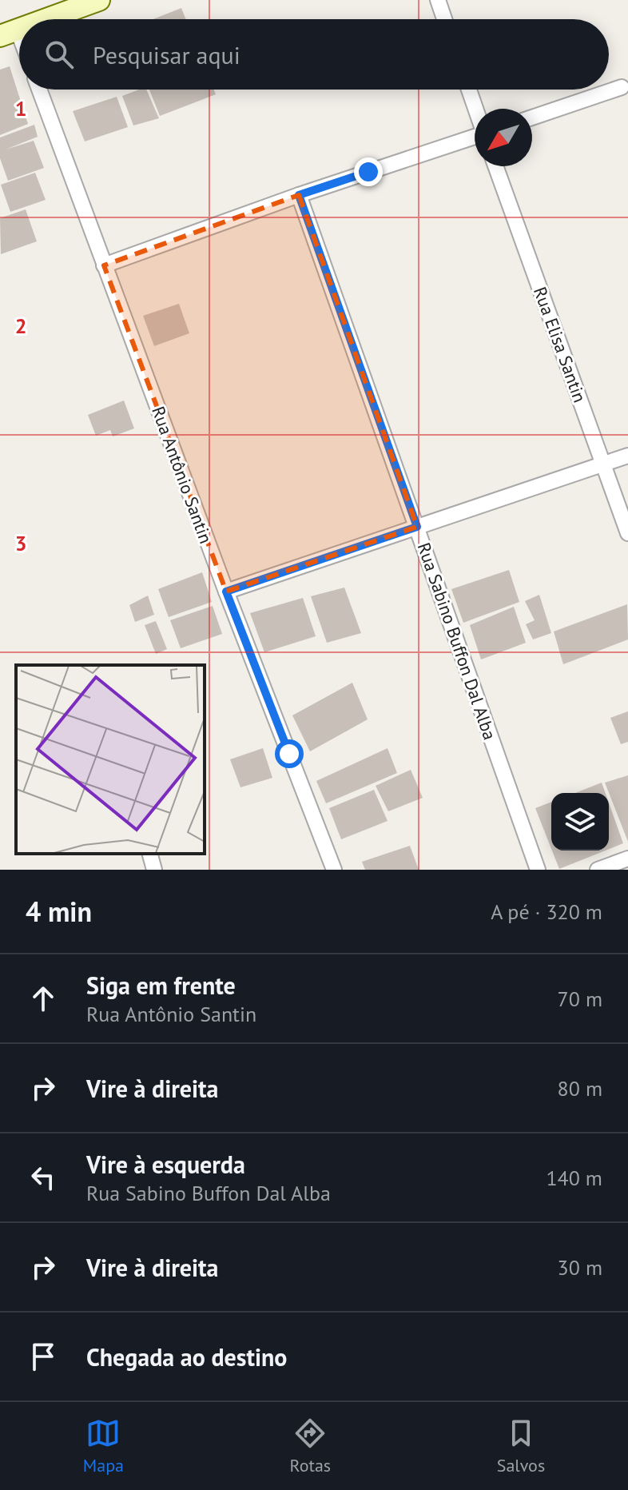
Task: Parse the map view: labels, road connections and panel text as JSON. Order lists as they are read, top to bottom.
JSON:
{
  "streets": {
    "street": ["Rua Elisa Santin", "Rua Antônio Santin", "Rua Sabino Buffon Dal Alba"]
  },
  "north": "bottom left",
  "page": {
    "search": "Pesquisar aqui",
    "heading": ["4 min", "A pé · 320 m"],
    "list": [
      ["Siga em frente", "Rua Antônio Santin", "70 m"],
      ["Vire à direita", "80 m"],
      ["Vire à esquerda", "Rua Sabino Buffon Dal Alba", "140 m"],
      ["Vire à direita", "30 m"],
      "Chegada ao destino"
    ],
    "nav": ["Mapa", "Rotas", "Salvos"]
  },
  "grid": {
    "rows": ["1", "2", "3"]
  }
}
